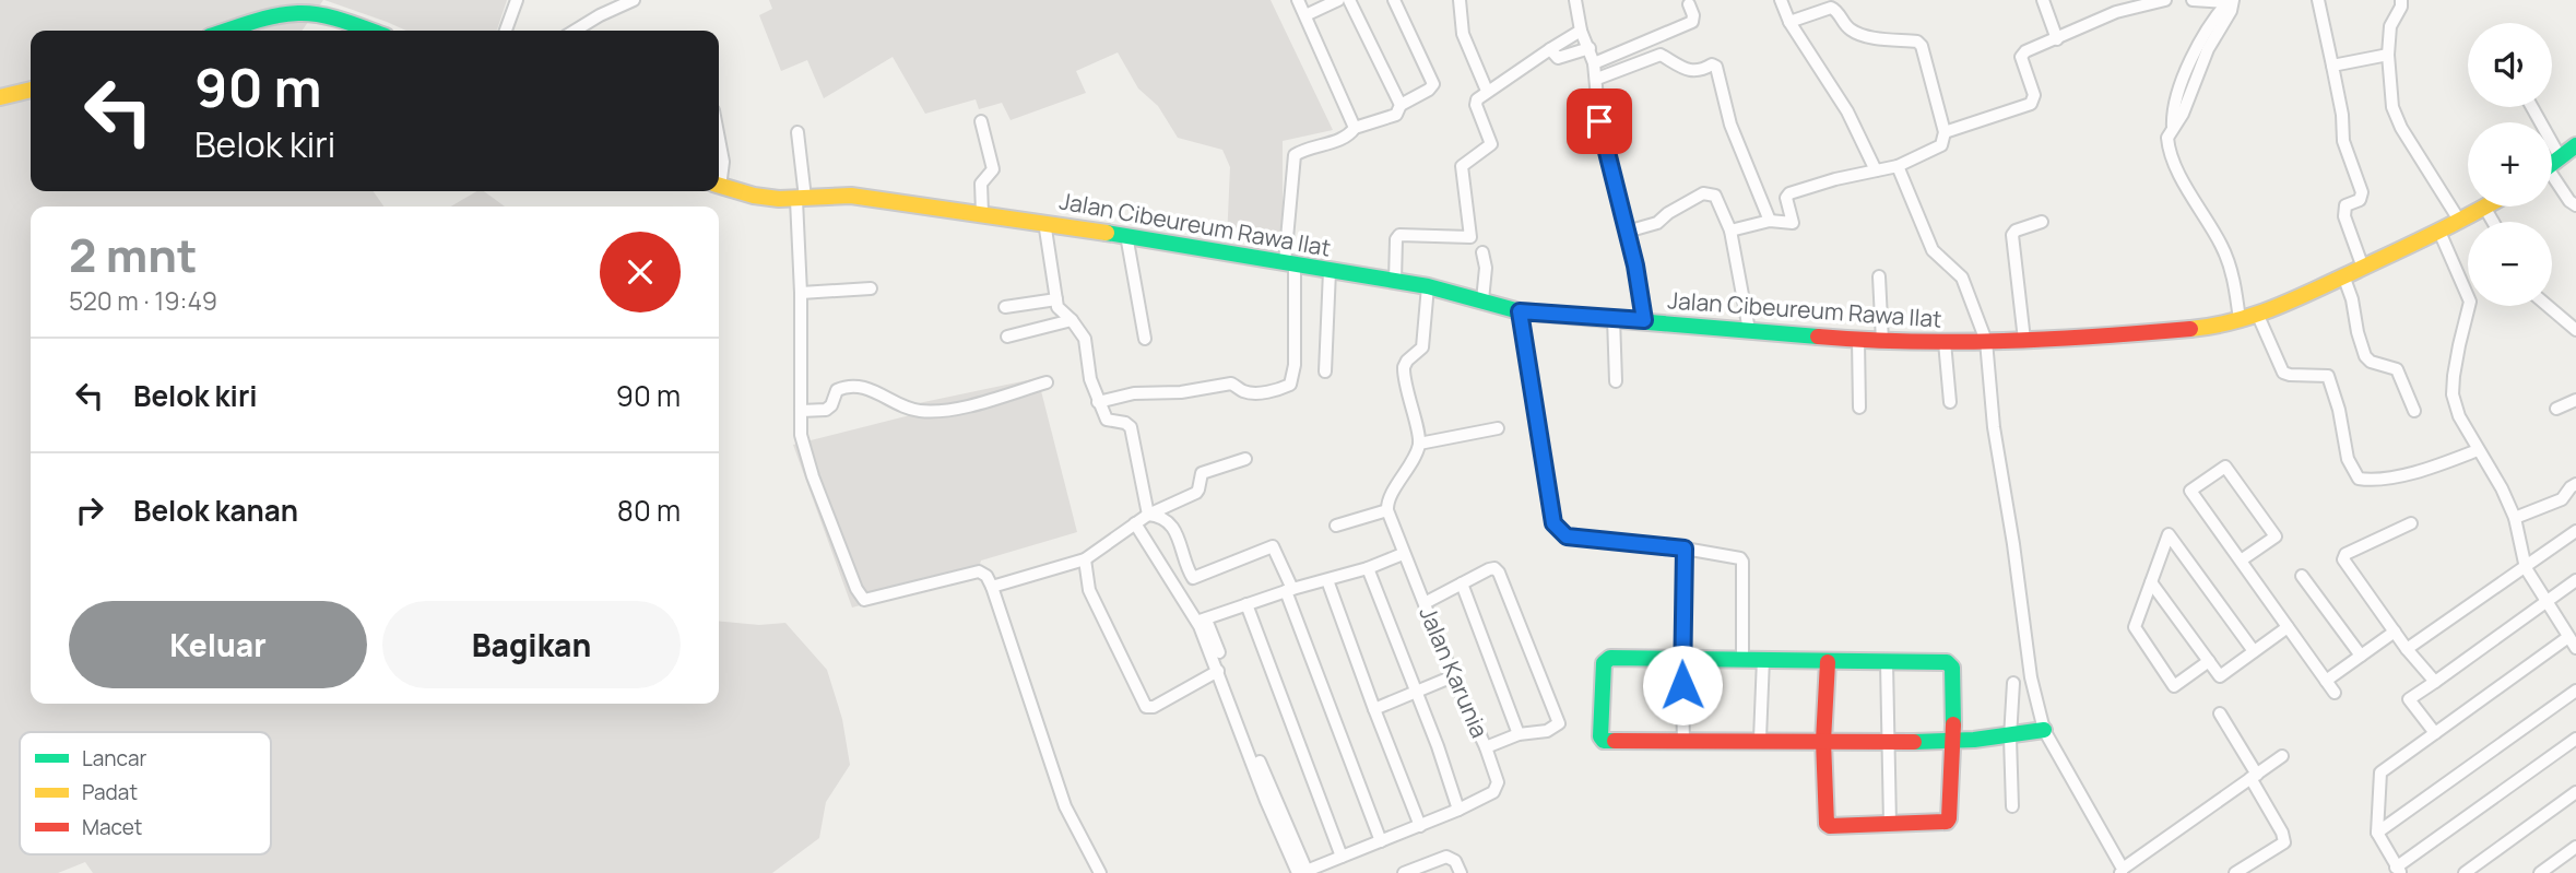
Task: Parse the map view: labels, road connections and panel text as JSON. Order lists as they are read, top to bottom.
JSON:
{
  "streets": {
    "street": ["Jalan Cibeureum Rawa Ilat", "Jalan Karunia"]
  },
  "legend": ["Lancar", "Padat", "Macet"],
  "page": {
    "map_buttons": ["+", "−"],
    "turn": ["90 m", "Belok kiri"],
    "heading": ["2 mnt", "520 m · 19:49"],
    "list": [
      {
        "name": "Belok kiri",
        "value": "90 m"
      },
      {
        "name": "Belok kanan",
        "value": "80 m"
      }
    ],
    "buttons": ["Keluar", "Bagikan"]
  }
}
